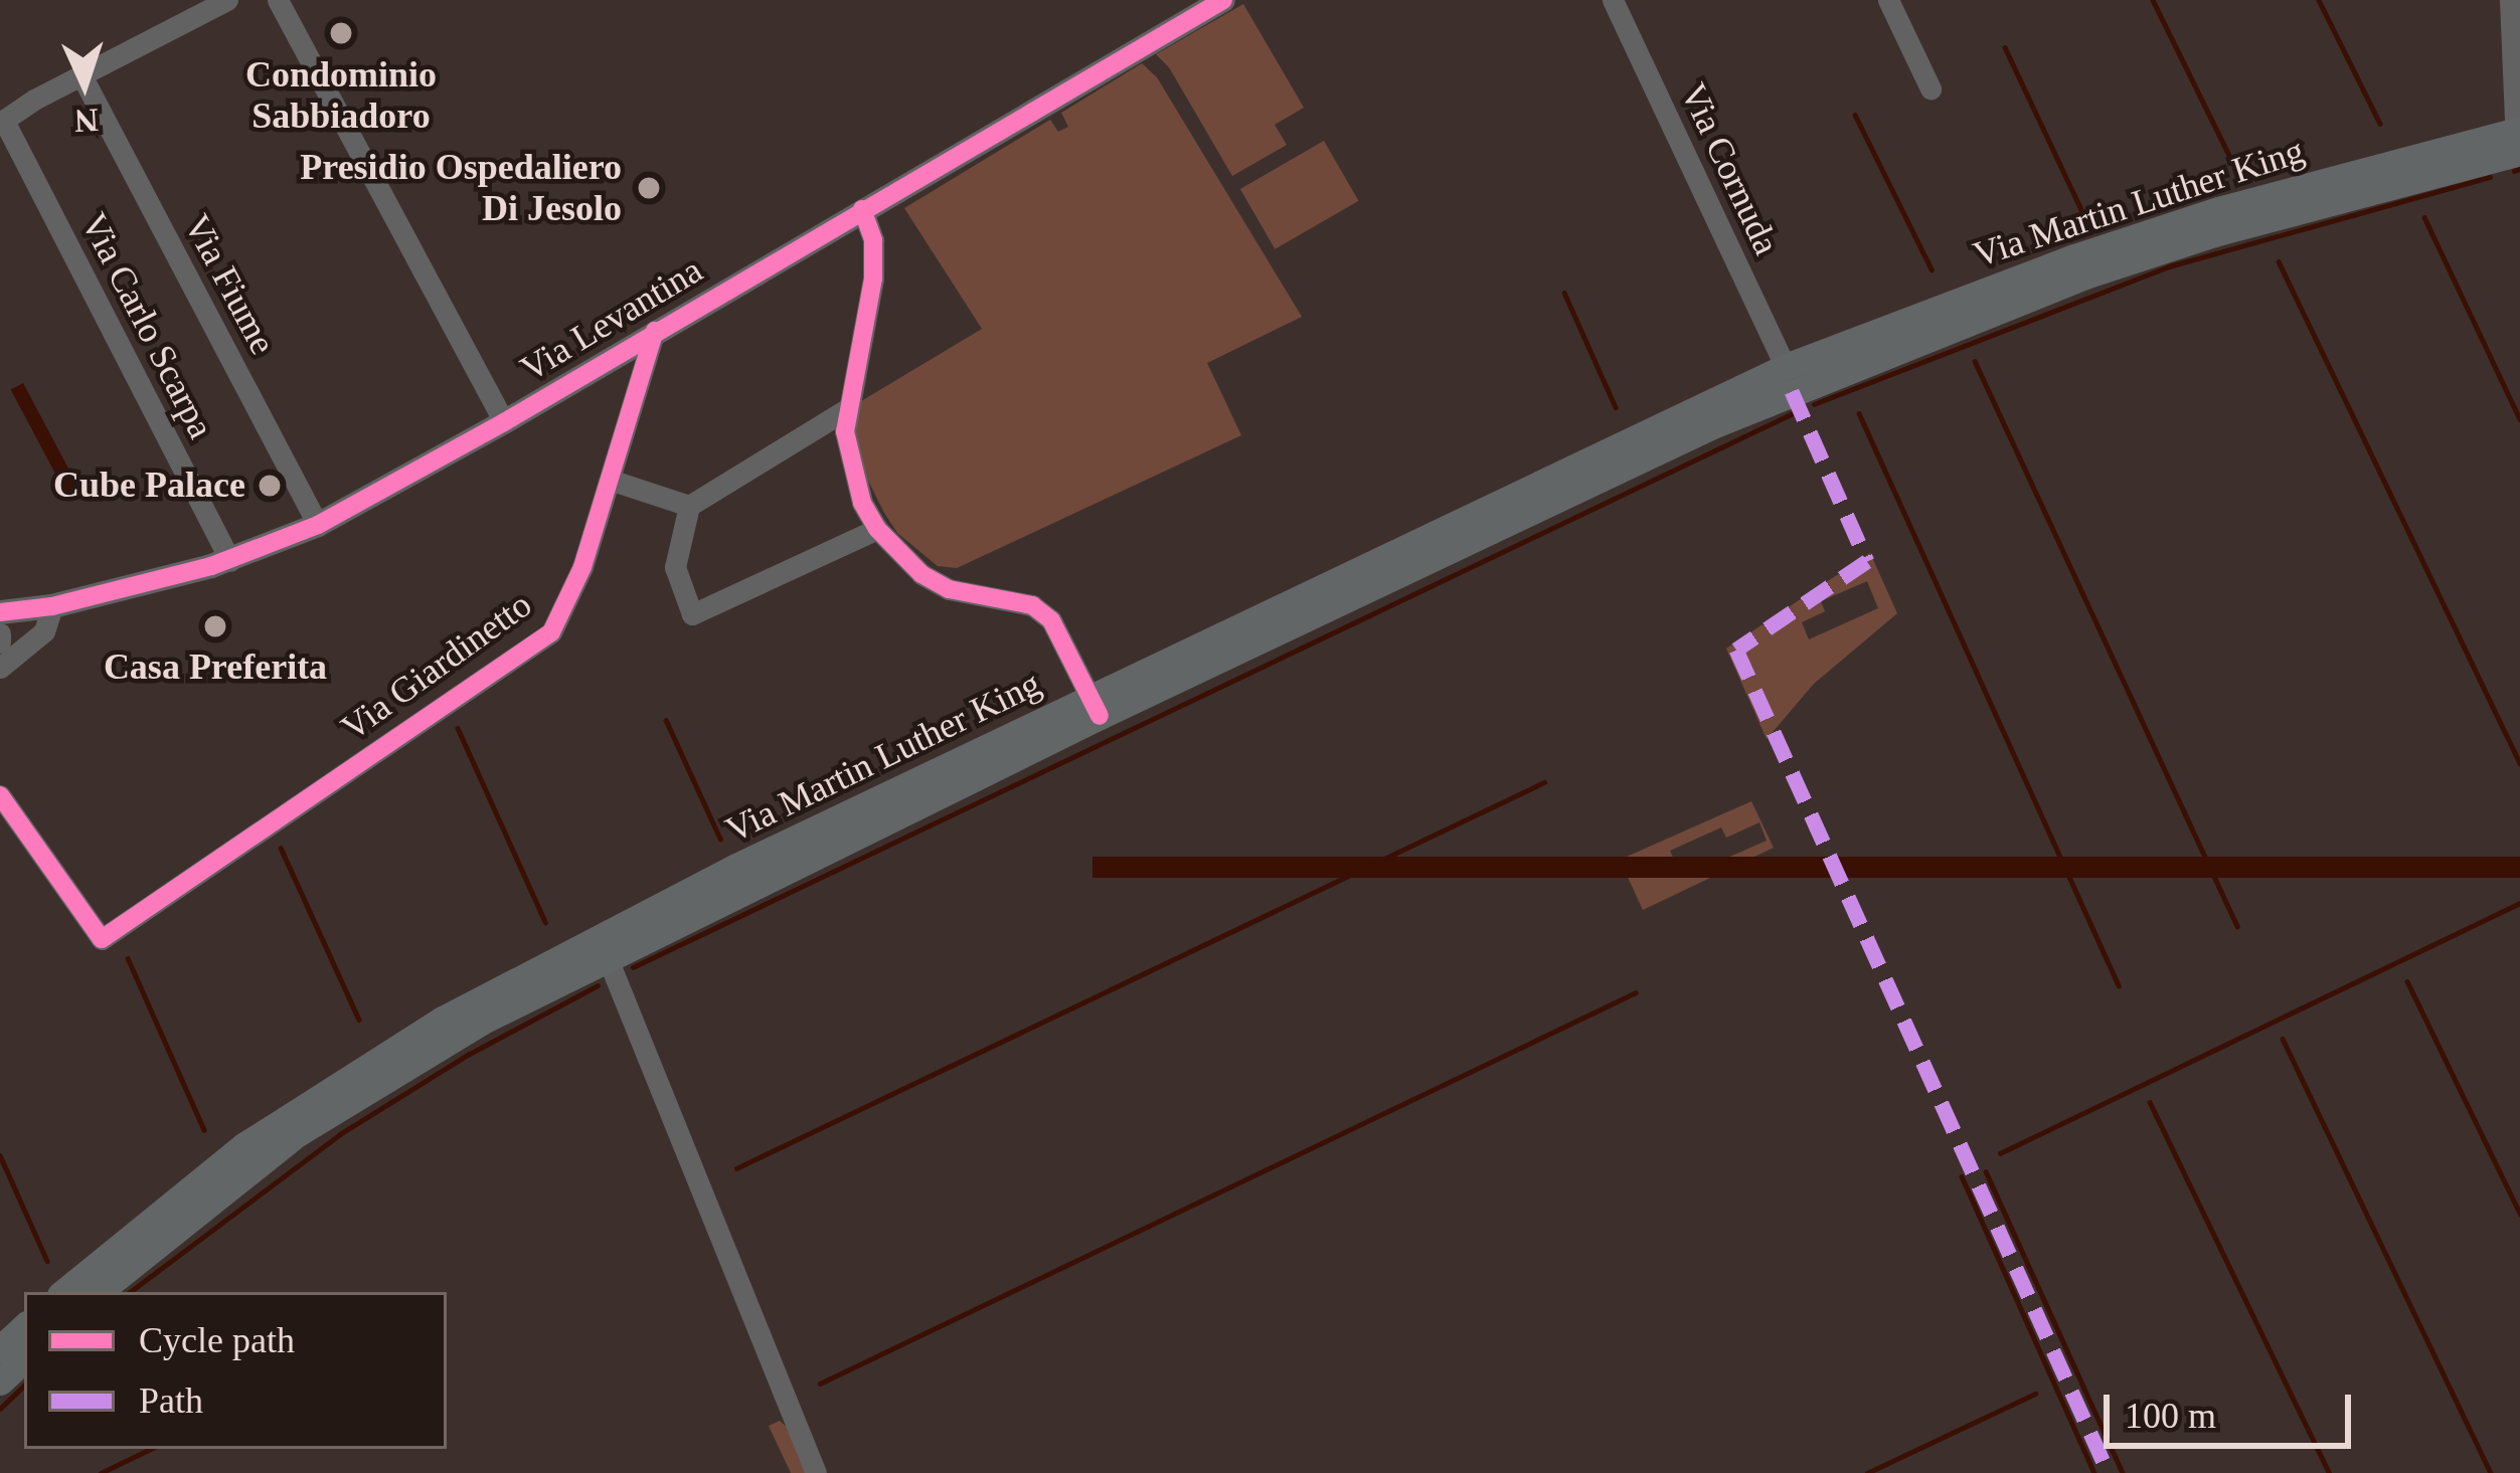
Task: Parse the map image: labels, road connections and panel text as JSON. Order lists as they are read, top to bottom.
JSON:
{
  "streets": {
    "main road": ["Via Martin Luther King"],
    "street": [
      "Via Cornuda",
      "Via Fiume",
      "Via Levantina",
      "Via Carlo Scarpa",
      "Via Giardinetto"
    ]
  },
  "crossings": [
    ["Via Cornuda", "Via Martin Luther King"],
    ["Via Fiume", "Via Levantina"],
    ["Via Levantina", "Via Carlo Scarpa"],
    ["Via Levantina", "Via Giardinetto"]
  ],
  "places": [
    "Condominio Sabbiadoro",
    "Presidio Ospedaliero Di Jesolo",
    "Cube Palace",
    "Casa Preferita"
  ],
  "legend": ["Cycle path", "Path"],
  "scale_bar": "100 m",
  "north": "bottom"
}
